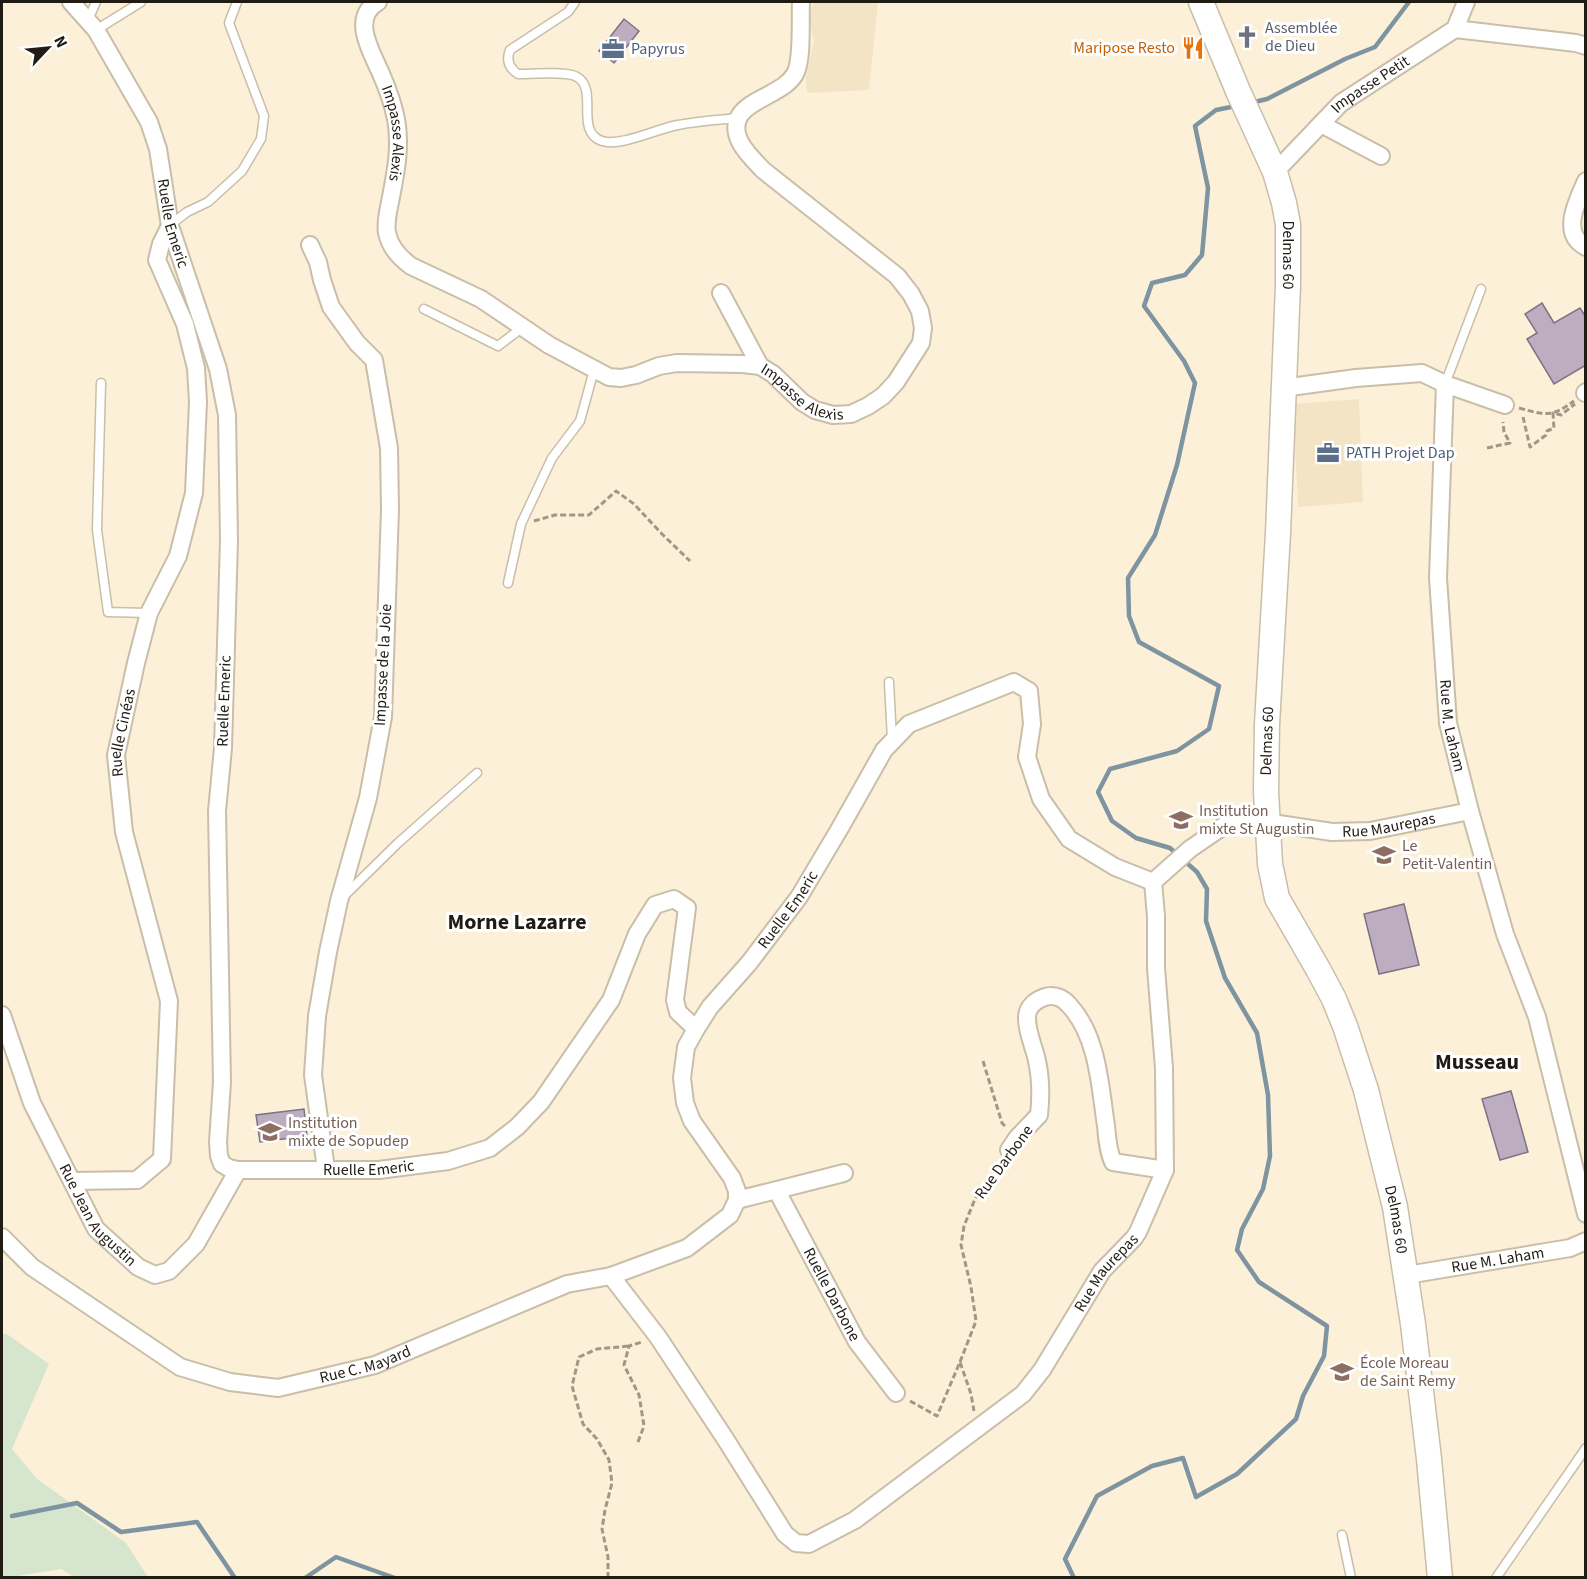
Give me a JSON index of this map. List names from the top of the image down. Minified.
{"streets":{"street":["Impasse Petit","Impasse Alexis","Ruelle Emeric","Delmas 60","Impasse de la Joie","Rue M. Laham","Ruelle Cinéas","Rue Maurepas","Rue Darbone","Rue Jean Augustin","Ruelle Darbone","Rue C. Mayard"]},"crossings":[["Impasse Petit","Delmas 60"],["Ruelle Emeric","Impasse de la Joie"],["Ruelle Emeric","Ruelle Cinéas"],["Ruelle Emeric","Rue Maurepas"],["Ruelle Emeric","Rue Jean Augustin"],["Delmas 60","Rue M. Laham"],["Delmas 60","Rue Maurepas"],["Rue M. Laham","Rue Maurepas"],["Ruelle Cinéas","Rue Jean Augustin"],["Rue Maurepas","Rue Darbone"],["Rue Maurepas","Rue C. Mayard"]],"districts":["Morne Lazarre","Musseau"],"places":{"church":["Assemblée de Dieu"],"restaurant":["Maripose Resto"],"office":["Papyrus","PATH Projet Dap"],"school or university":["Institution mixte St Augustin","Le Petit-Valentin","Institution mixte de Sopudep","École Moreau de Saint Remy"]},"north":"top right"}
